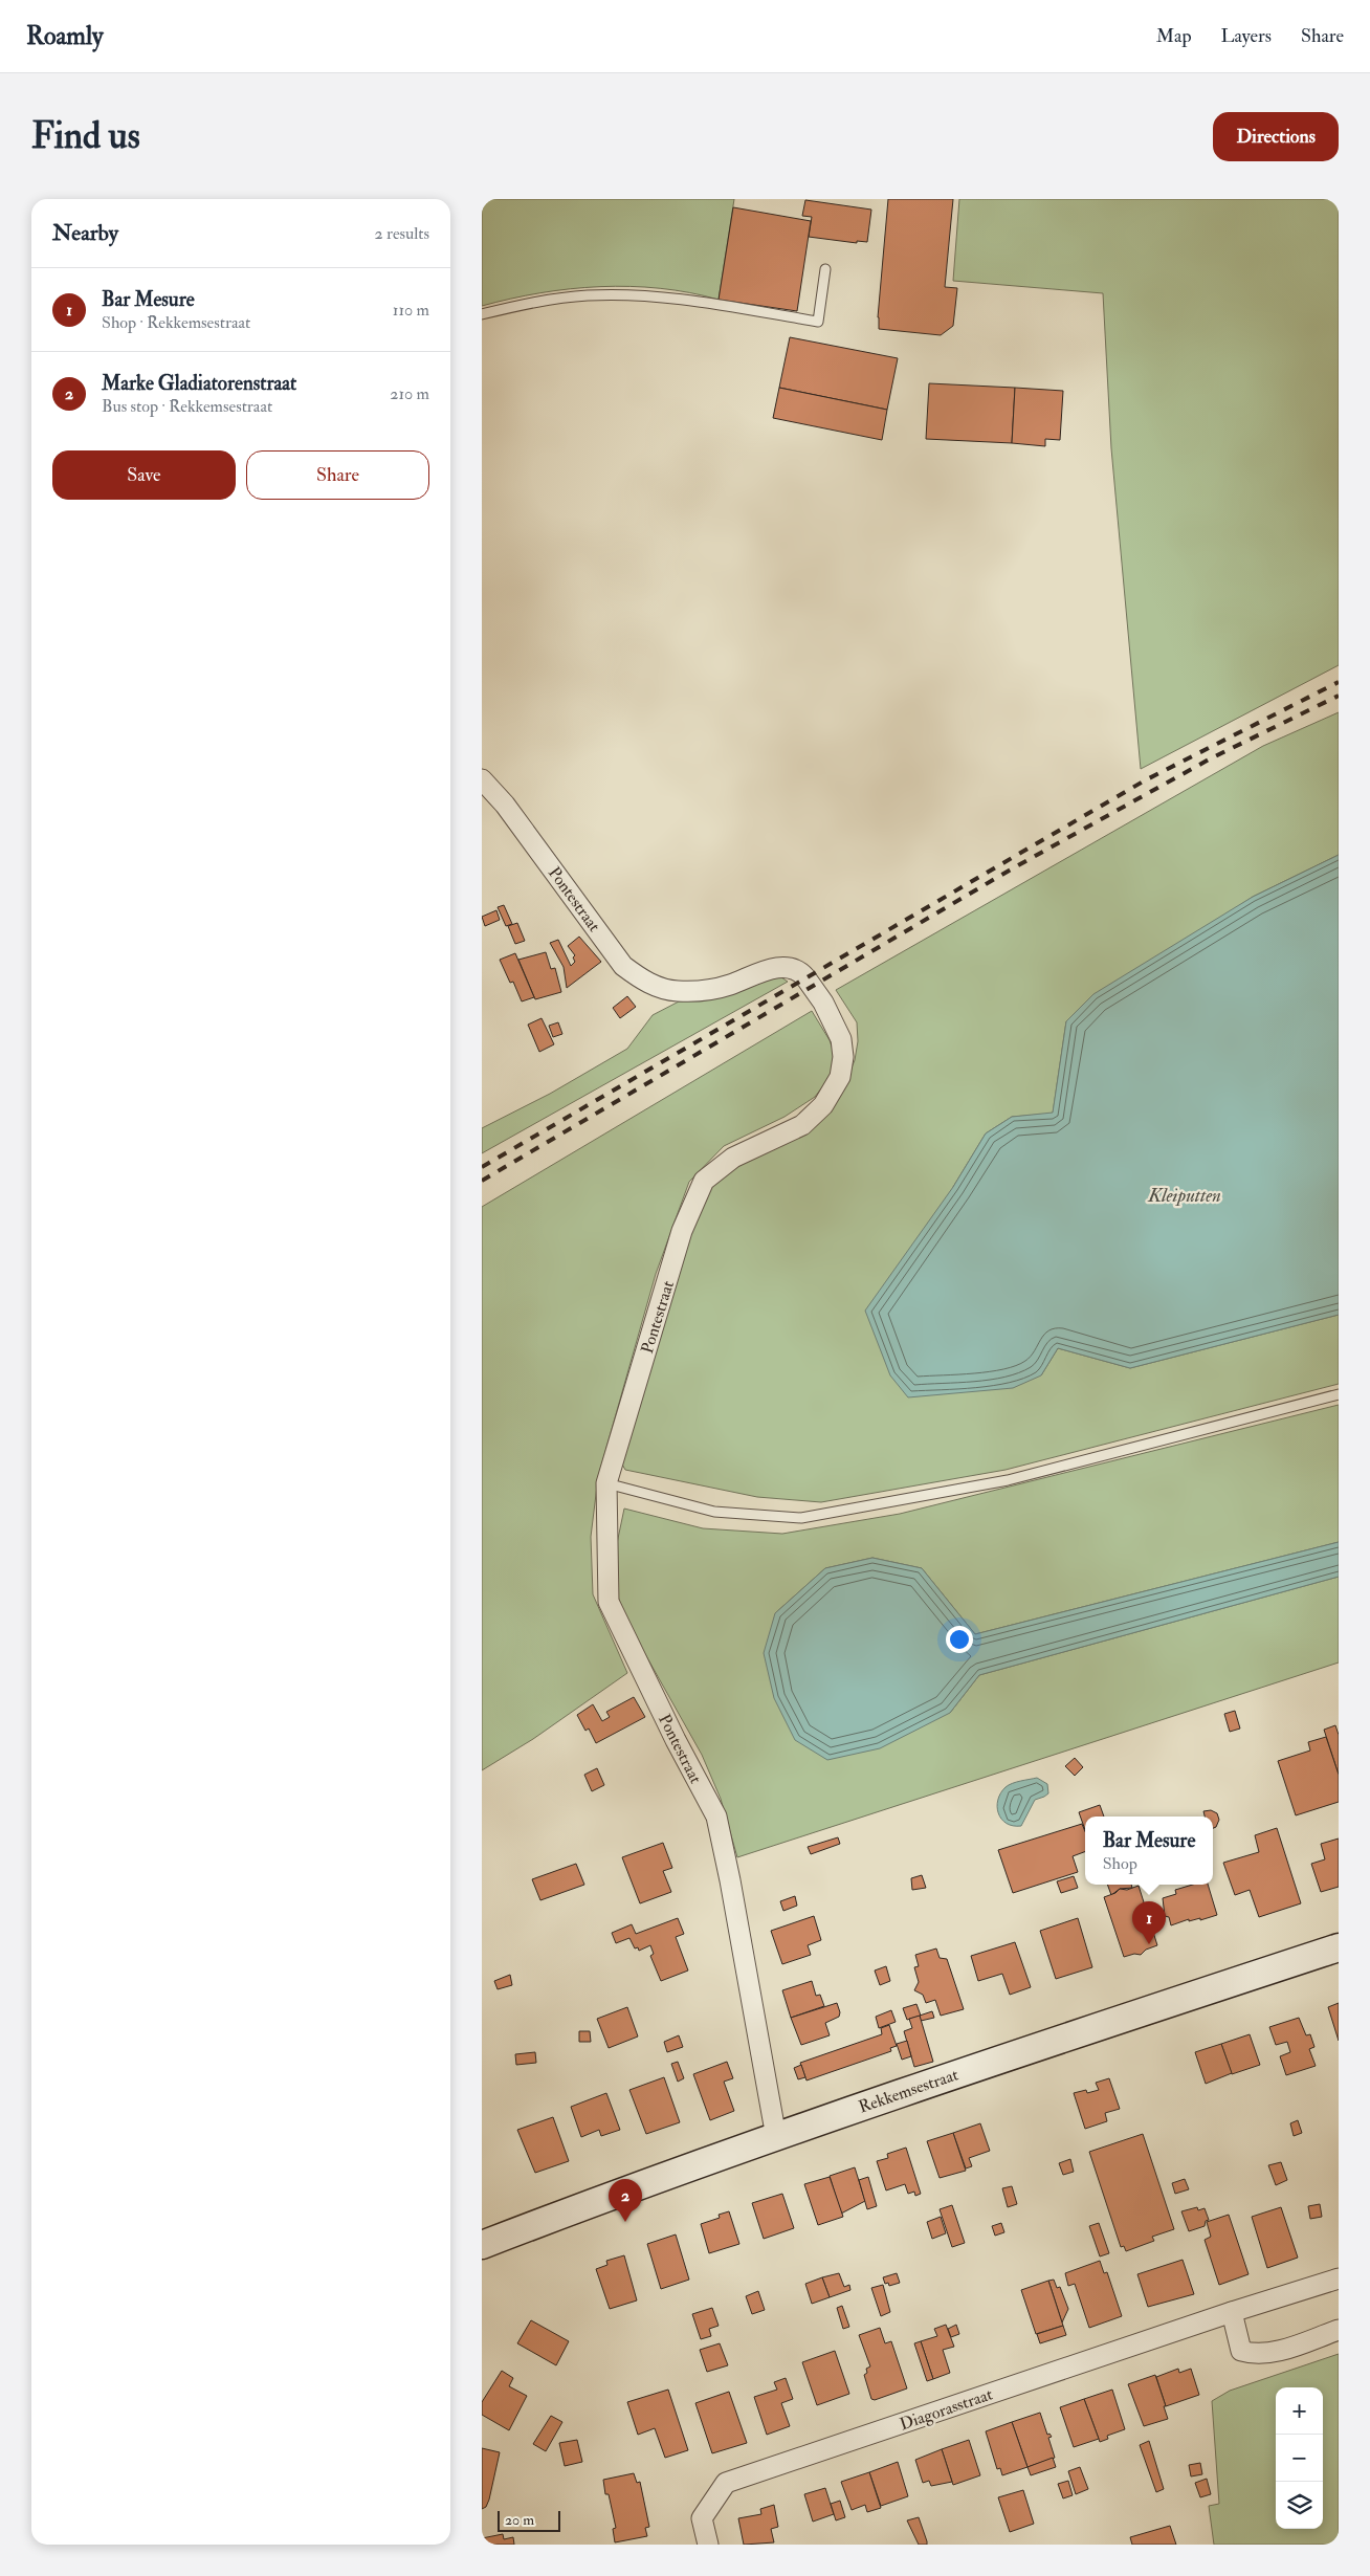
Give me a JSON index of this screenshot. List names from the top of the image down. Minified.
{"streets":{"street":["Pontestraat","Rekkemsestraat","Diagorasstraat"]},"crossings":[["Pontestraat","Rekkemsestraat"]],"water":["Kleiputten"],"scale_bar":"20 m","page":{"header":"Roamly","nav":["Map","Layers","Share"],"buttons":["Directions",["Save","Share"]],"title":"Find us","heading":["Nearby","2 results"],"list":[{"mark":"1","name":"Bar Mesure","note":"Shop · Rekkemsestraat","value":"110 m"},{"mark":"2","name":"Marke Gladiatorenstraat","note":"Bus stop · Rekkemsestraat","value":"210 m"}],"popup":["Bar Mesure","Shop"],"pins":["1","2"],"map_buttons":["+","−"],"scale":"20 m"}}
